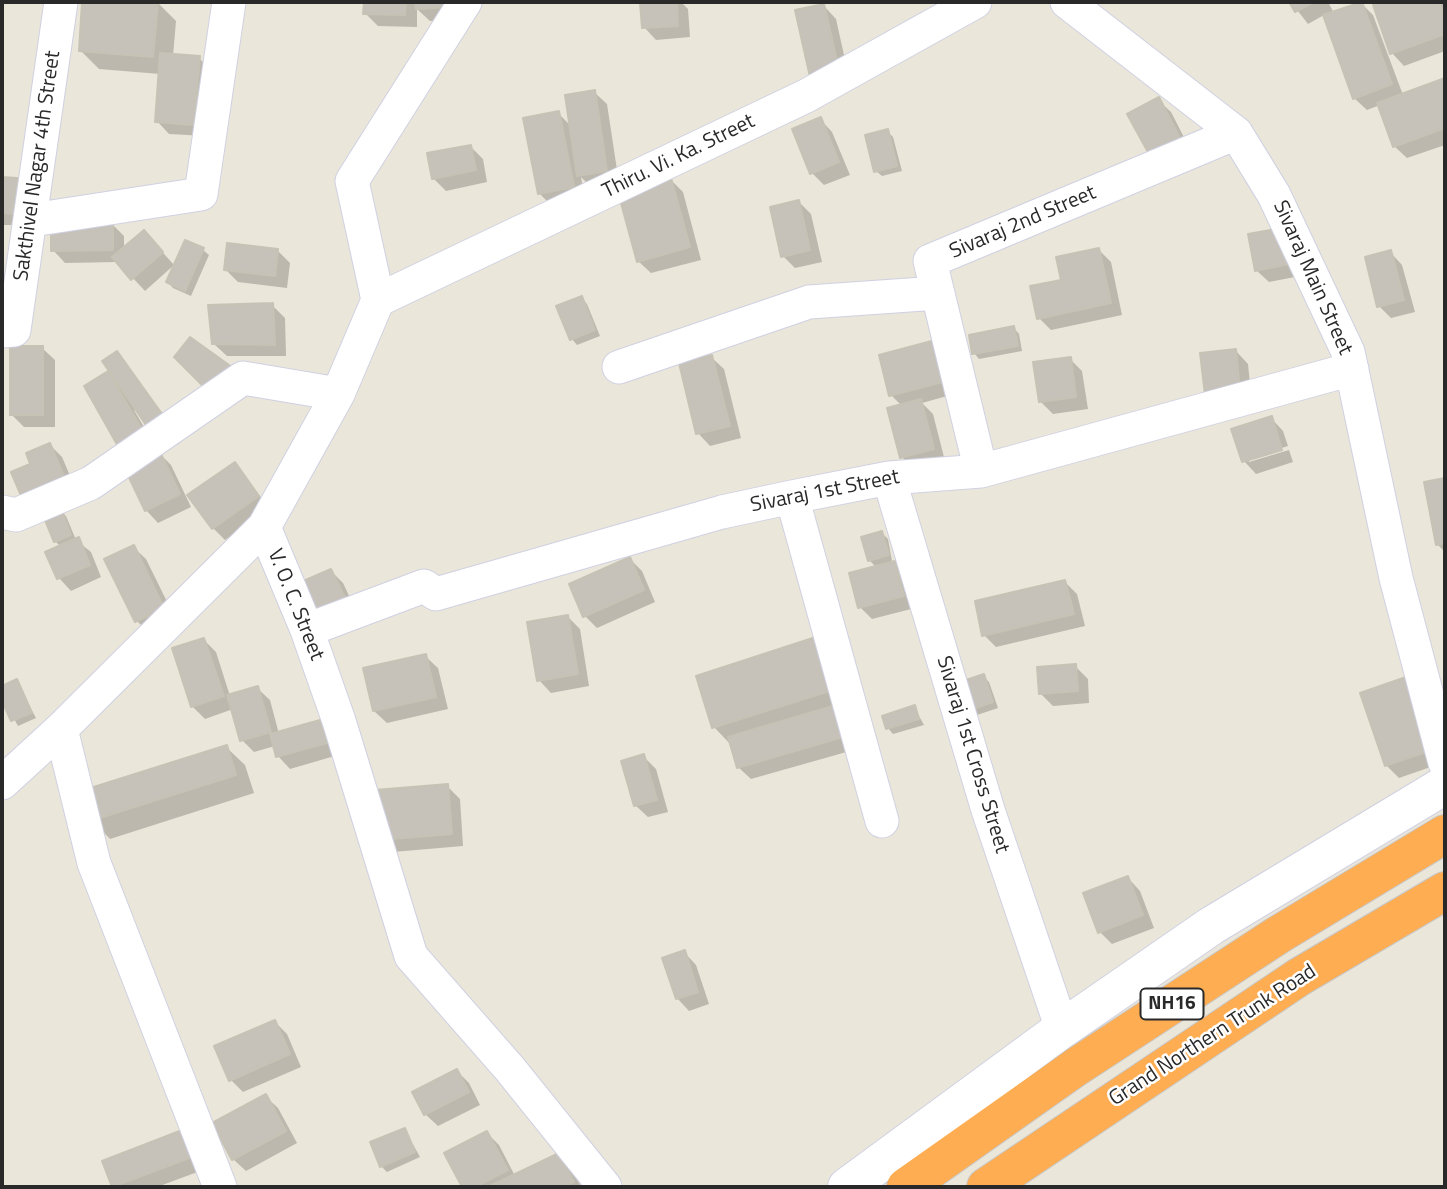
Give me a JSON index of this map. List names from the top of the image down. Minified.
{"streets":{"highway":["NH16","Grand Northern Trunk Road"],"street":["Thiru. Vi. Ka. Street","Sakthivel Nagar 4th Street","Sivaraj 2nd Street","Sivaraj Main Street","Sivaraj 1st Street","V. O. C. Street","Sivaraj 1st Cross Street"]},"crossings":[["Thiru. Vi. Ka. Street","V. O. C. Street"],["Sivaraj 2nd Street","Sivaraj Main Street"],["Sivaraj 2nd Street","Sivaraj 1st Street"],["Sivaraj Main Street","Sivaraj 1st Street"],["Sivaraj 1st Street","V. O. C. Street"],["Sivaraj 1st Street","Sivaraj 1st Cross Street"]]}
